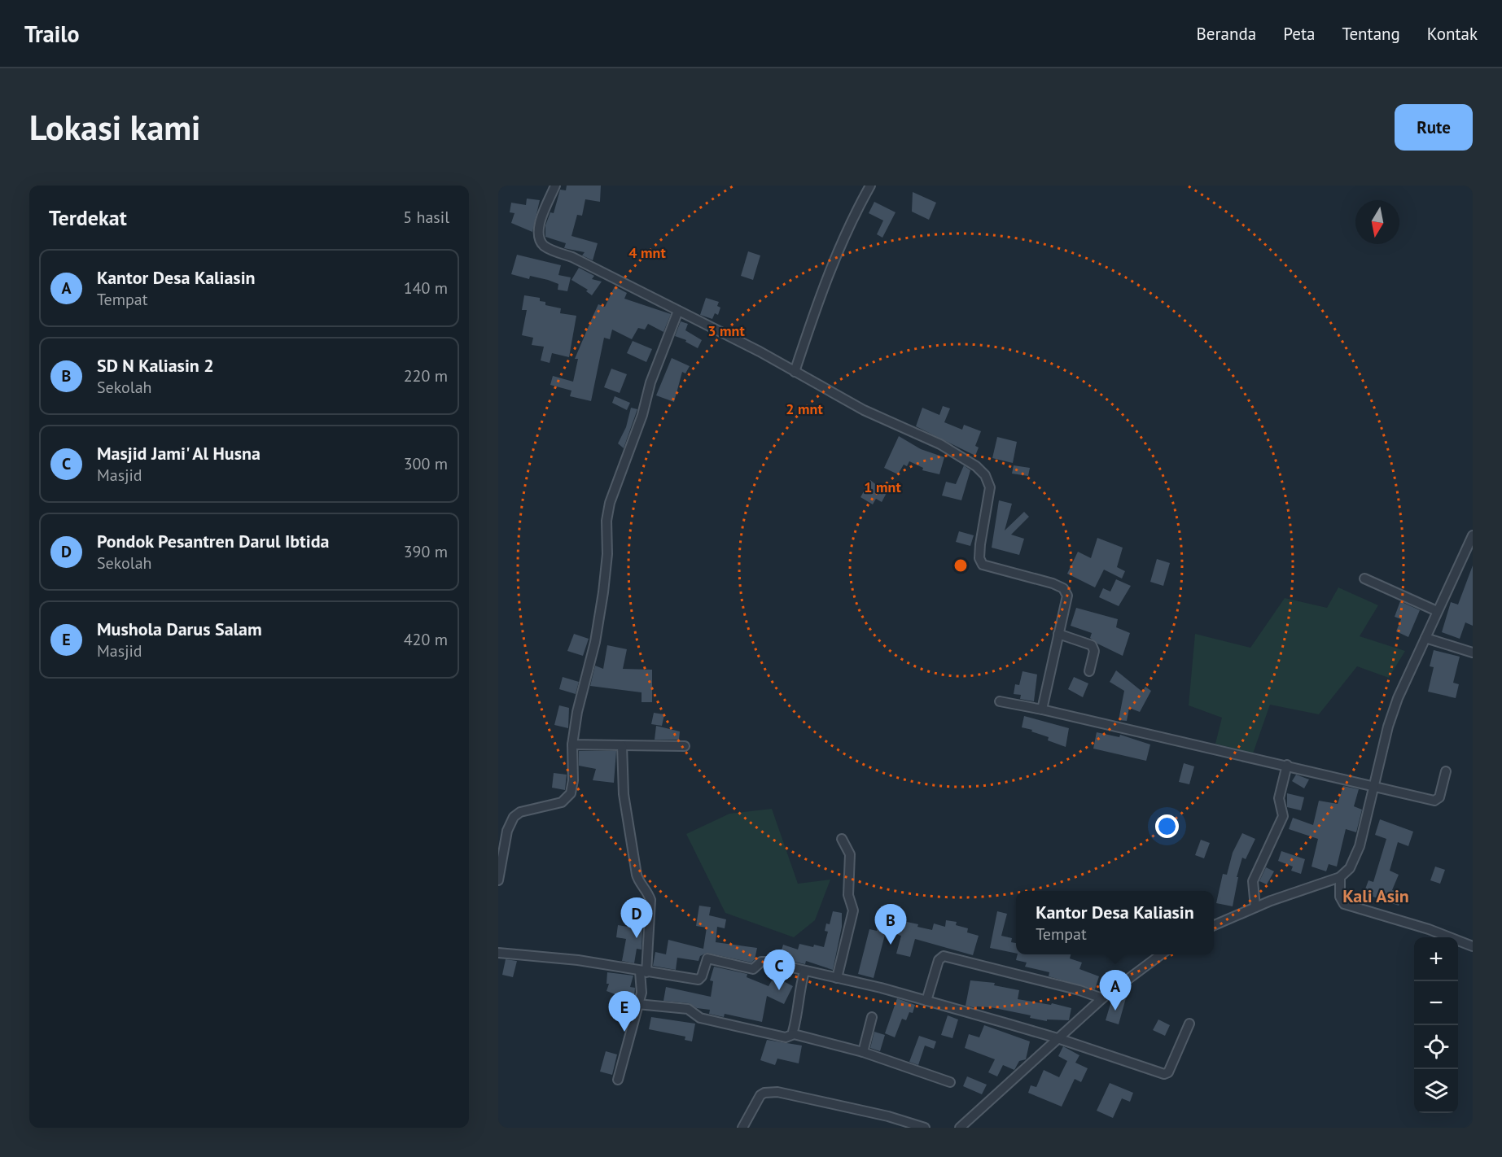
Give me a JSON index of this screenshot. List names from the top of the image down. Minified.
{"districts":["Kali Asin"],"north":"bottom","page":{"header":"Trailo","nav":["Beranda","Peta","Tentang","Kontak"],"buttons":"Rute","title":"Lokasi kami","heading":["Terdekat","5 hasil"],"list":[{"mark":"A","name":"Kantor Desa Kaliasin","note":"Tempat","value":"140 m"},{"mark":"B","name":"SD N Kaliasin 2","note":"Sekolah","value":"220 m"},{"mark":"C","name":"Masjid Jami' Al Husna","note":"Masjid","value":"300 m"},{"mark":"D","name":"Pondok Pesantren Darul Ibtida","note":"Sekolah","value":"390 m"},{"mark":"E","name":"Mushola Darus Salam","note":"Masjid","value":"420 m"}],"popup":["Kantor Desa Kaliasin","Tempat"],"pins":["D","B","C","A","E"],"map_buttons":["+","−"]},"rings":["4 mnt","3 mnt","2 mnt","1 mnt"]}
